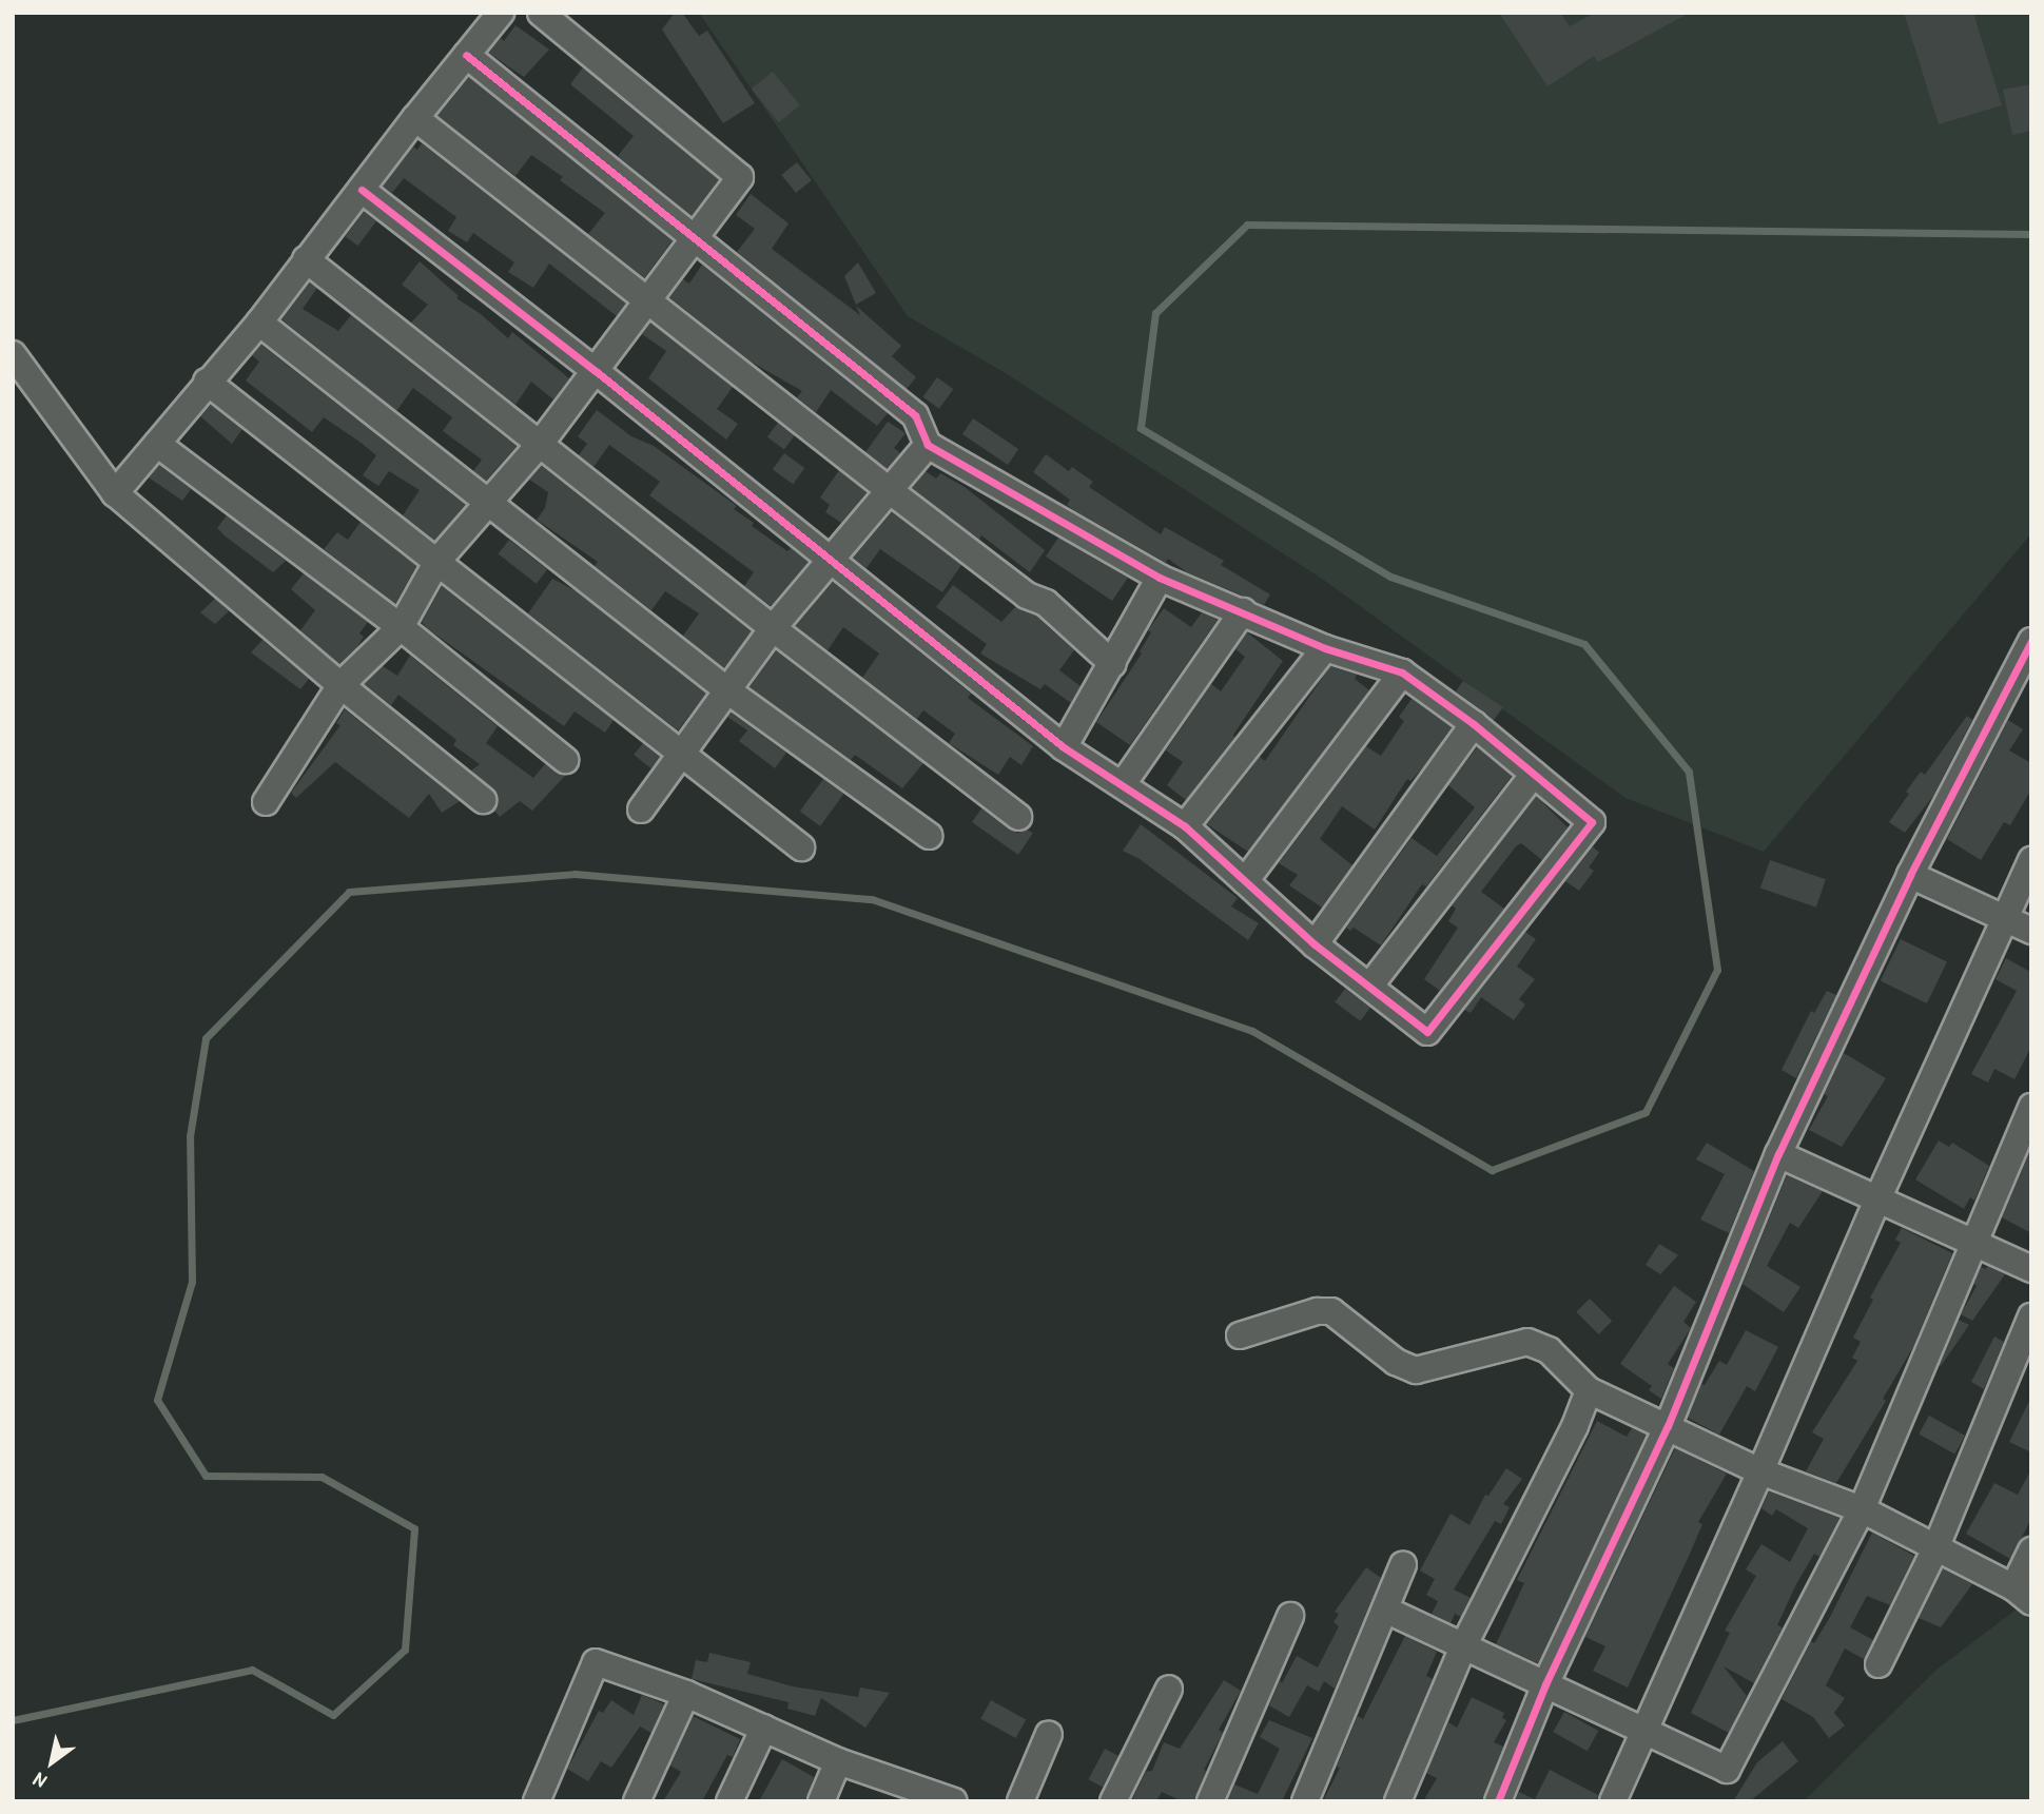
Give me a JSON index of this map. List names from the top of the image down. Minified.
{"north":"bottom left"}
